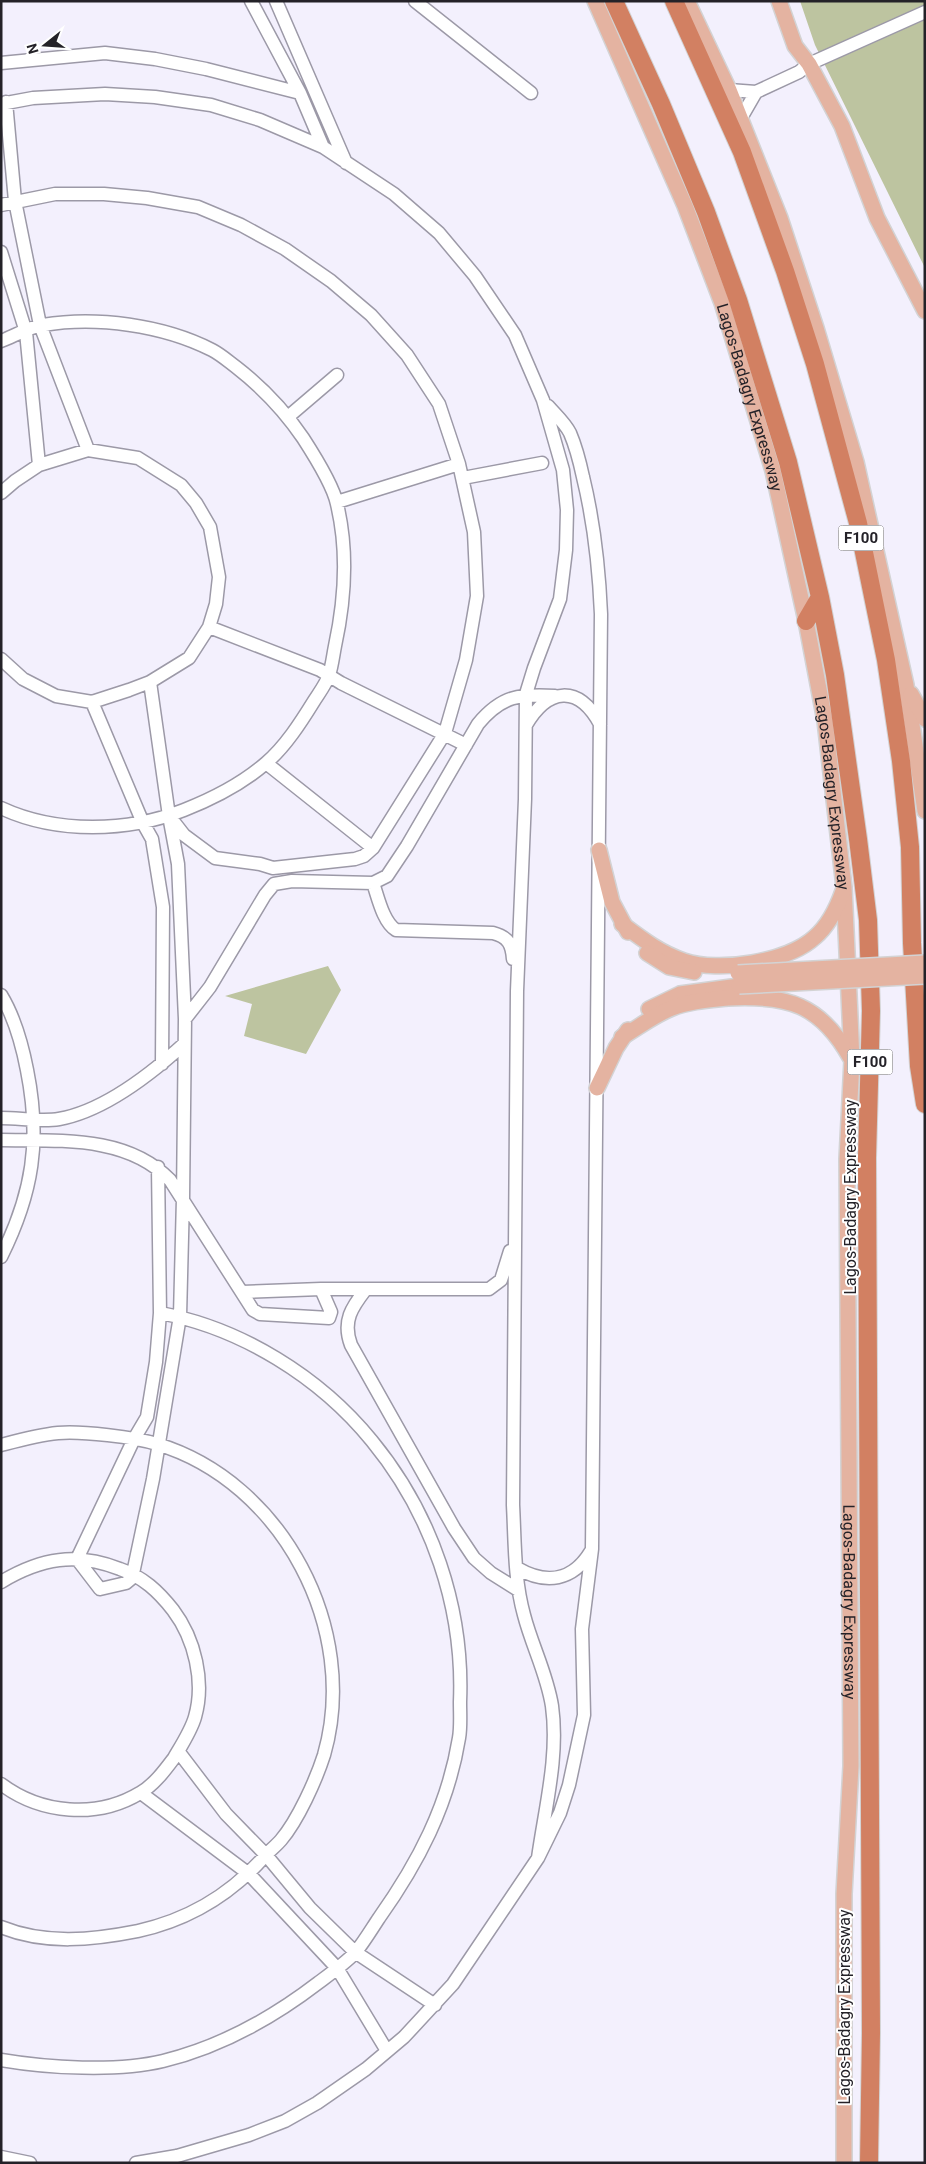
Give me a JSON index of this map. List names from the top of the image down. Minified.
{"streets":{"highway":["Lagos-Badagry Expressway","F100"]},"north":"left"}
